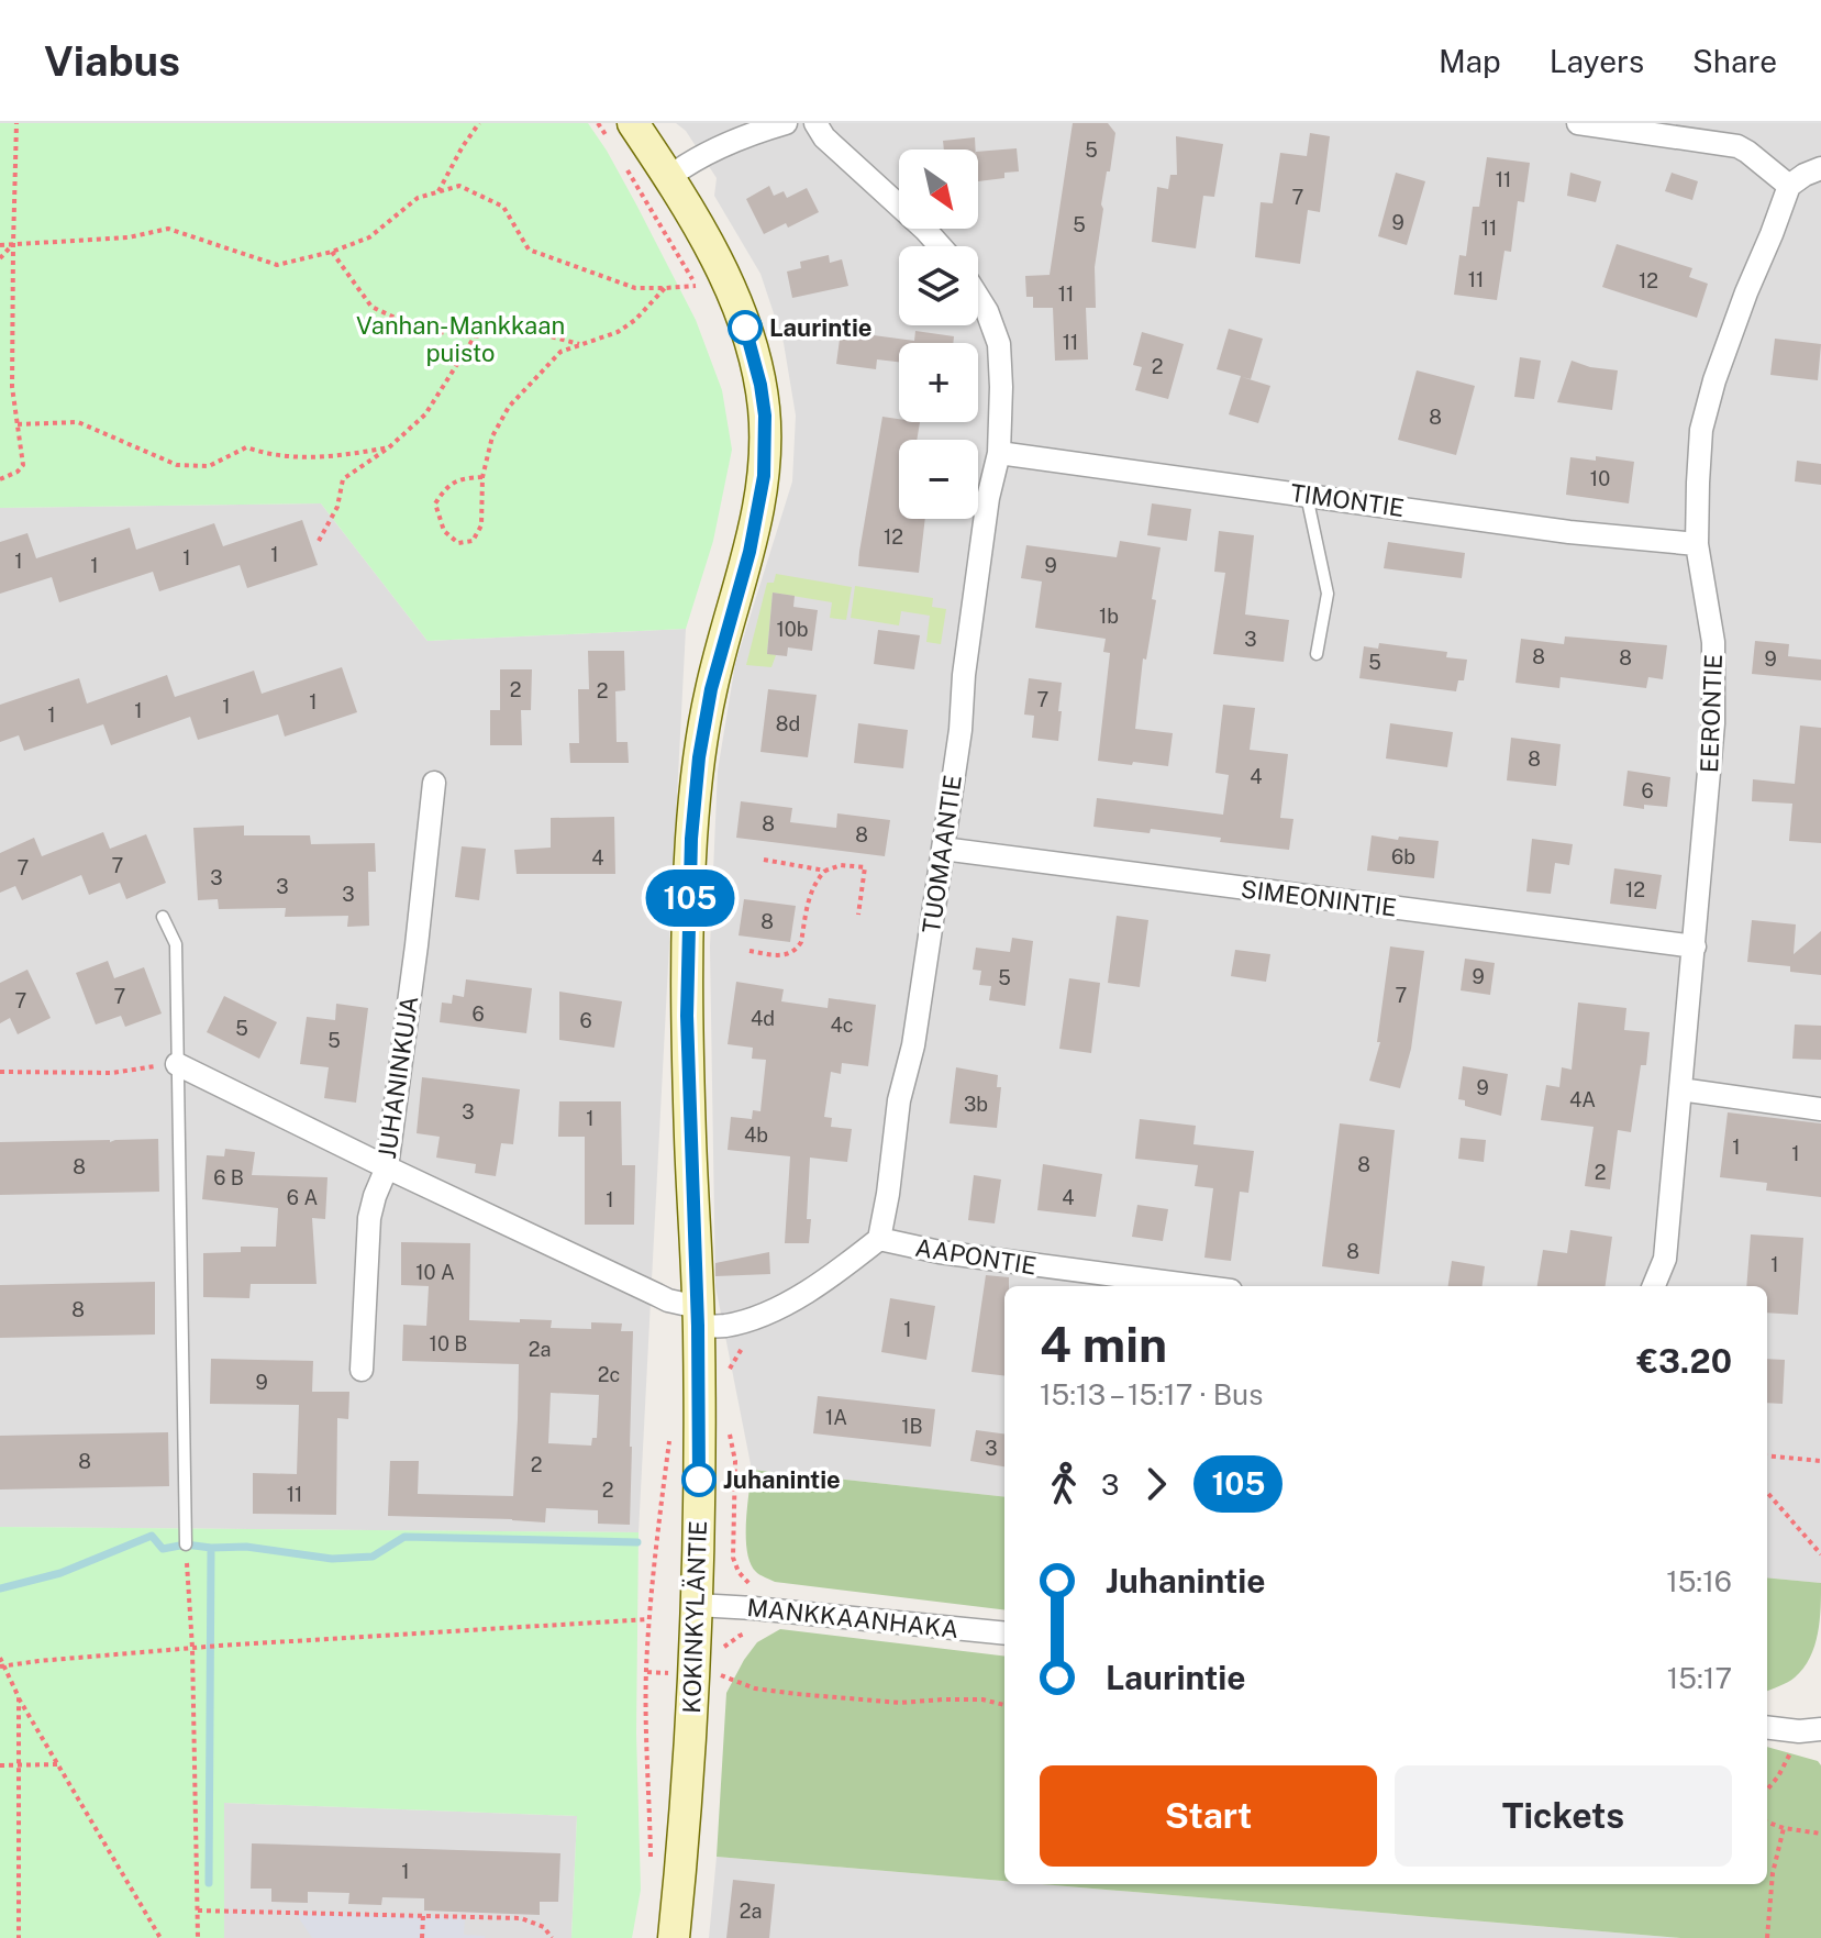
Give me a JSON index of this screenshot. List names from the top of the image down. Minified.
{"streets":{"main road":["KOKINKYLÄNTIE"],"street":["TIMONTIE","EERONTIE","TUOMAANTIE","SIMEONINTIE","JUHANINKUJA","AAPONTIE","MANKKAANHAKA"]},"crossings":[["TIMONTIE","EERONTIE"],["TIMONTIE","TUOMAANTIE"],["EERONTIE","SIMEONINTIE"],["TUOMAANTIE","SIMEONINTIE"],["TUOMAANTIE","AAPONTIE"],["KOKINKYLÄNTIE","MANKKAANHAKA"]],"parks":["Vanhan-Mankkaan puisto"],"places":["Laurintie","Juhanintie"],"lines":["bus line 105"],"house_numbers":["5","11","7","9","5","11","11","12","11","11","2","8","10","12","1","1","1","1","9","1b","10b","3","8","8","9","5","2","2","7","1","1","1","1","8d","8","4","6","8","8","6b","4","7","7","3","3","12","3","8","9","5","7","7","7","6","4d","6","4c","5","5","9","4A","3b","3","1","4b","1","1","8","8","2","6 B","6 A","4","1","8","1","10 A","8","1","10 B","2a","2c","9","1A","1B","3","8","2","2","11","1","2a"],"north":"bottom right","page":{"header":"Viabus","nav":["Map","Layers","Share"],"on_map":"105","map_buttons":["+","−"],"heading":["4 min","15:13 – 15:17 · Bus","€3.20"],"legs":["3","105"],"list":[{"name":"Juhanintie","value":"15:16"},{"name":"Laurintie","value":"15:17"}],"buttons":["Start","Tickets"]}}
